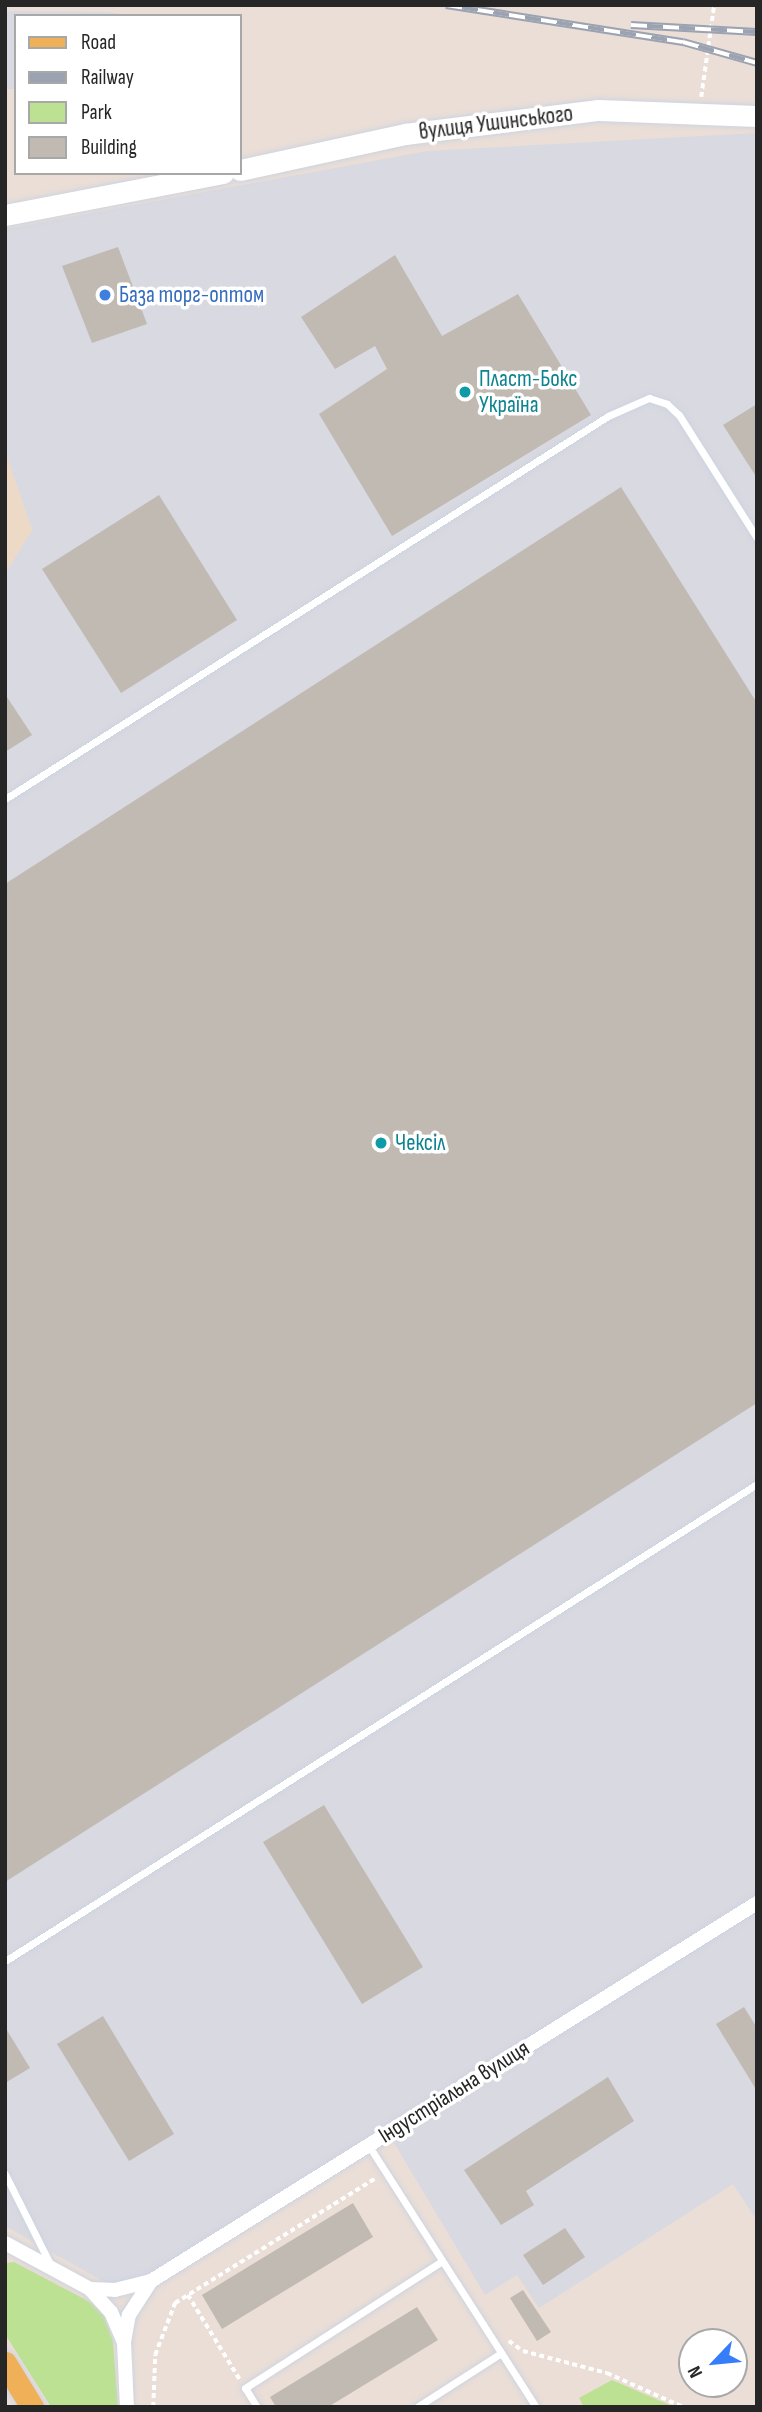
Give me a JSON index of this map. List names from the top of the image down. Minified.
{"streets":{"street":["вулиця Ушинського","Індустріальна вулиця"]},"places":["База торг-оптом","Пласт-Бокс Україна","Чексіл"],"legend":["Road","Railway","Park","Building"],"north":"bottom left"}
